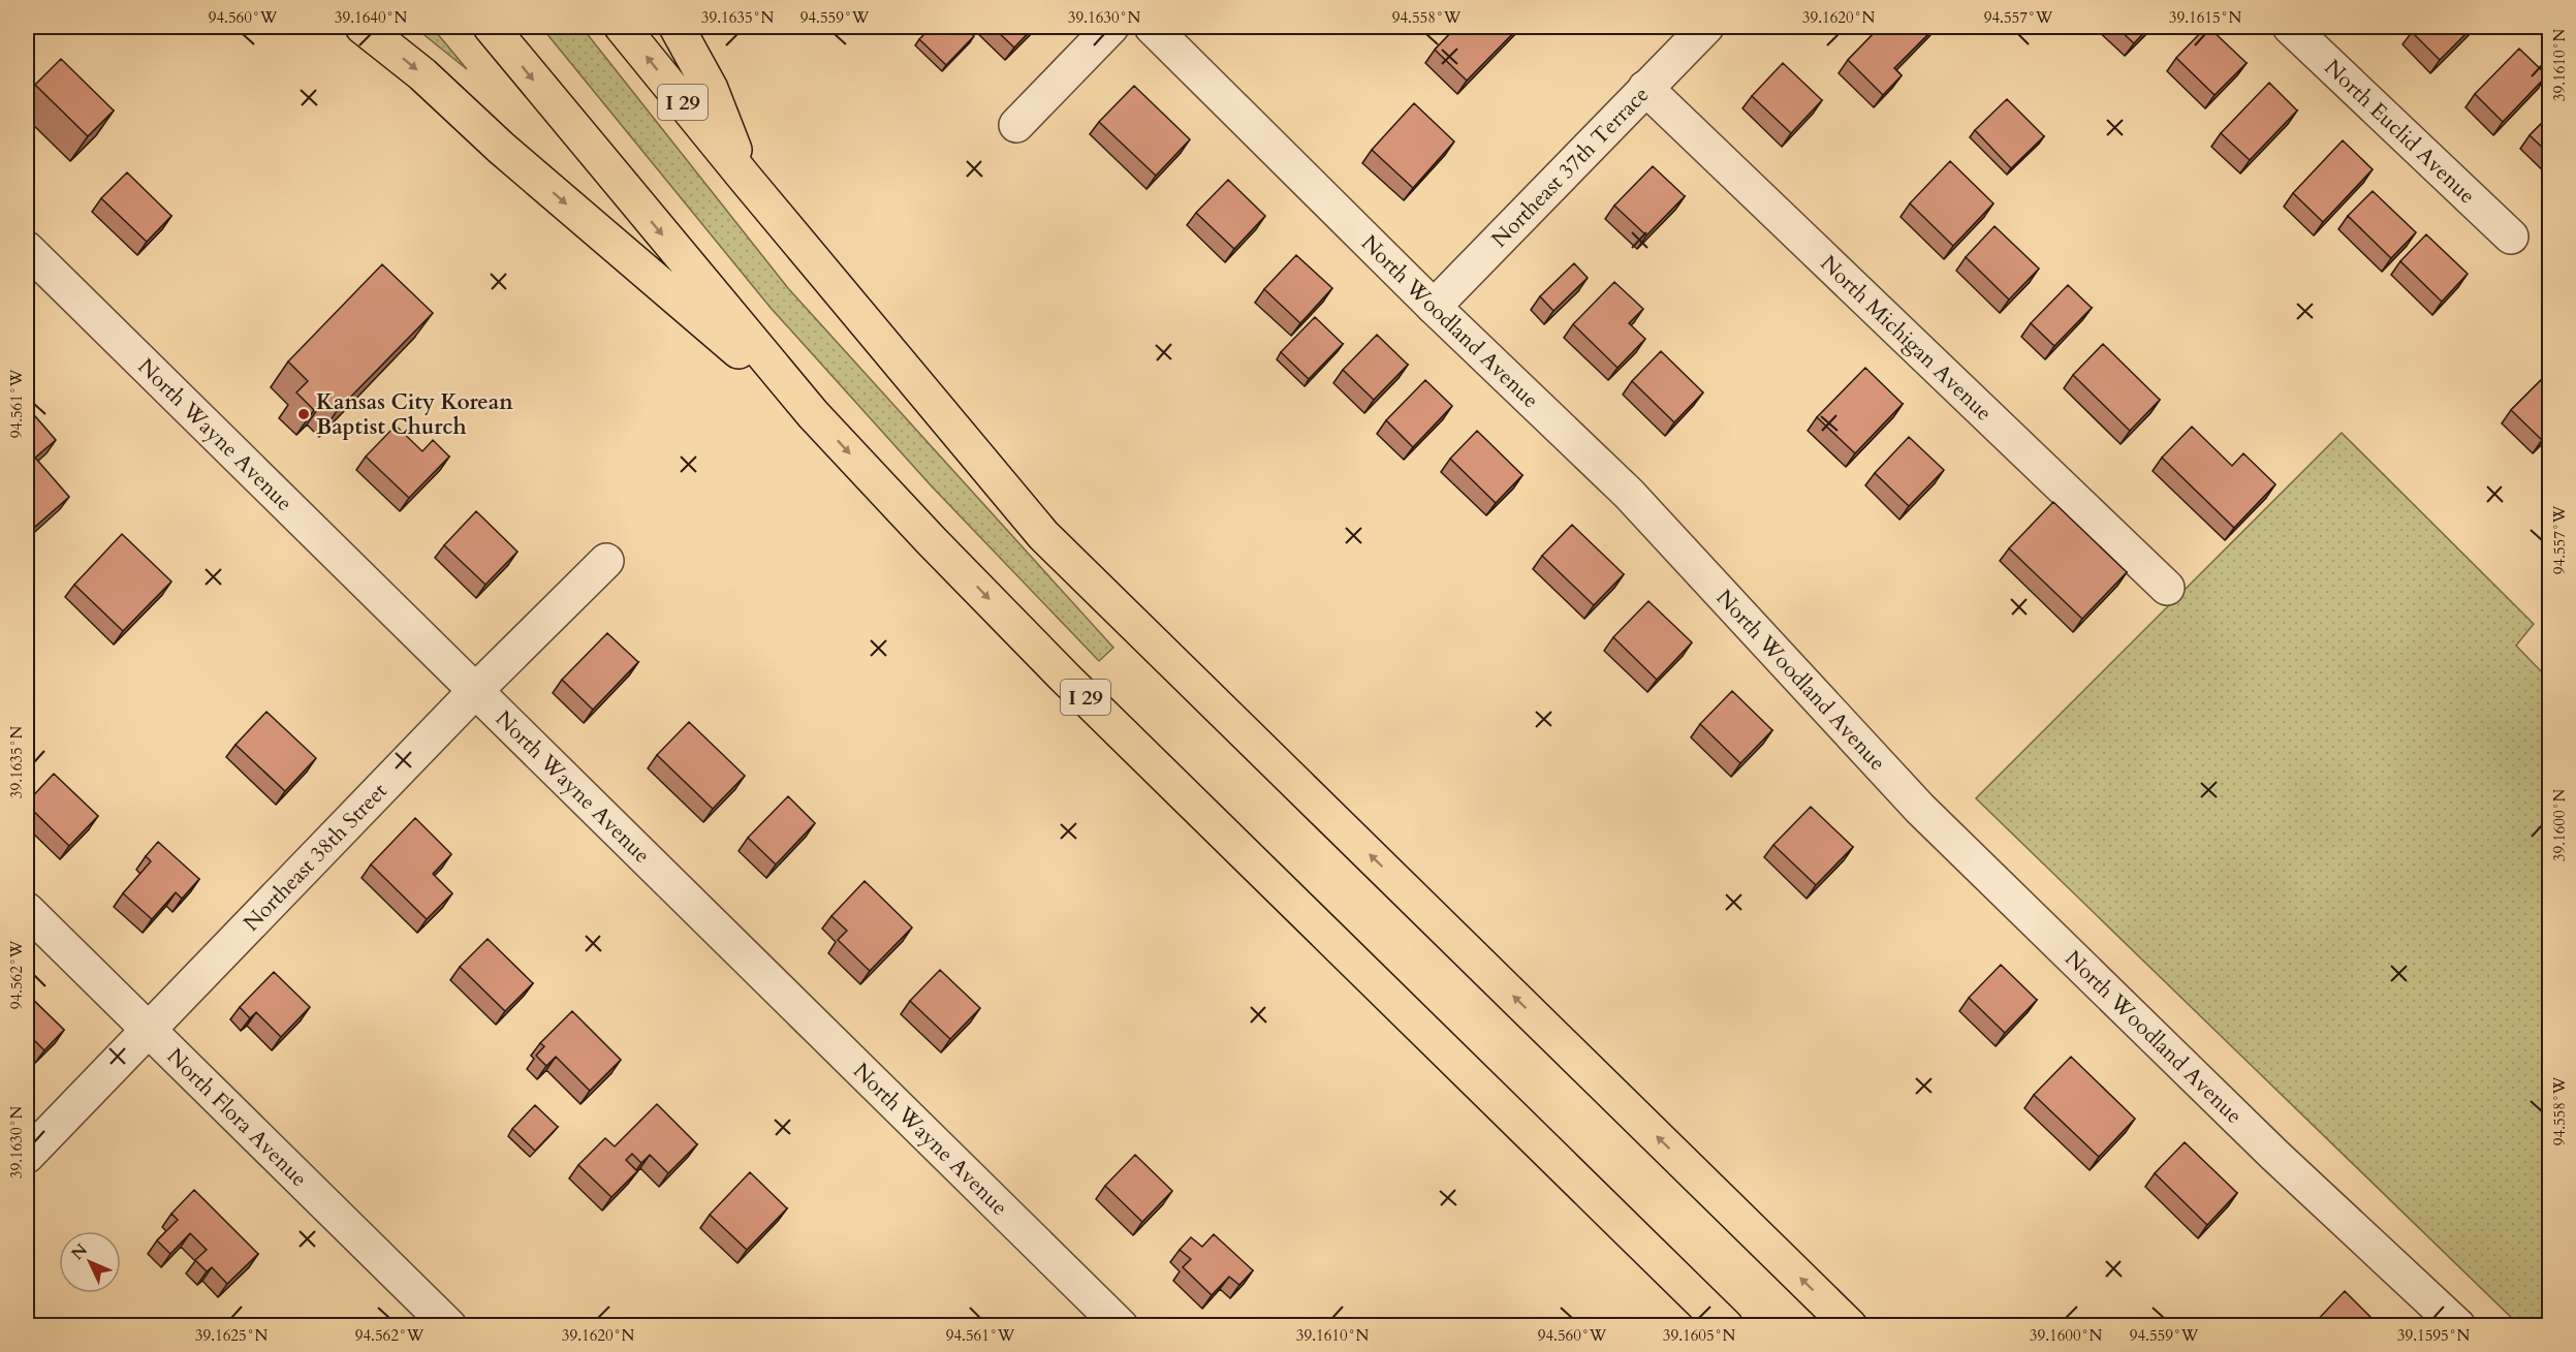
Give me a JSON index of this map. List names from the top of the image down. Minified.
{"streets":{"highway":["I 29"],"street":["North Euclid Avenue","Northeast 37th Terrace","North Woodland Avenue","North Michigan Avenue","North Wayne Avenue","Northeast 38th Street","North Flora Avenue"]},"crossings":[["Northeast 37th Terrace","North Woodland Avenue"],["Northeast 37th Terrace","North Michigan Avenue"],["North Wayne Avenue","Northeast 38th Street"],["Northeast 38th Street","North Flora Avenue"]],"places":["Kansas City Korean Baptist Church"],"north":"top left","coordinates":["94.560°W","39.1640°N","39.1635°N","94.559°W","39.1630°N","94.558°W","39.1620°N","94.557°W","39.1615°N","39.1610°N","94.561°W","39.1600°N","94.562°W","39.1625°N","39.1605°N","39.1595°N"]}
